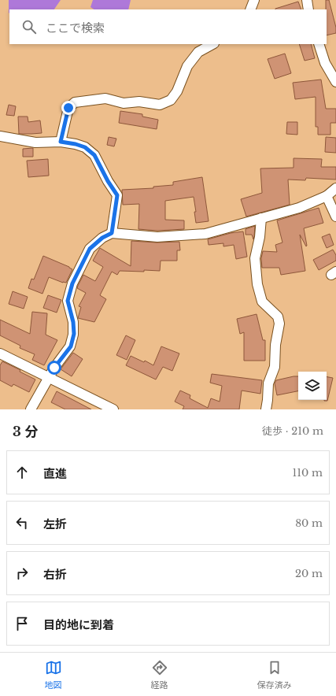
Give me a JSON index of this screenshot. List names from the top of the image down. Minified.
{"page":{"search":"ここで検索","heading":["3 分","徒歩 · 210 m"],"list":[["直進","110 m"],["左折","80 m"],["右折","20 m"],"目的地に到着"],"nav":["地図","経路","保存済み"]}}
